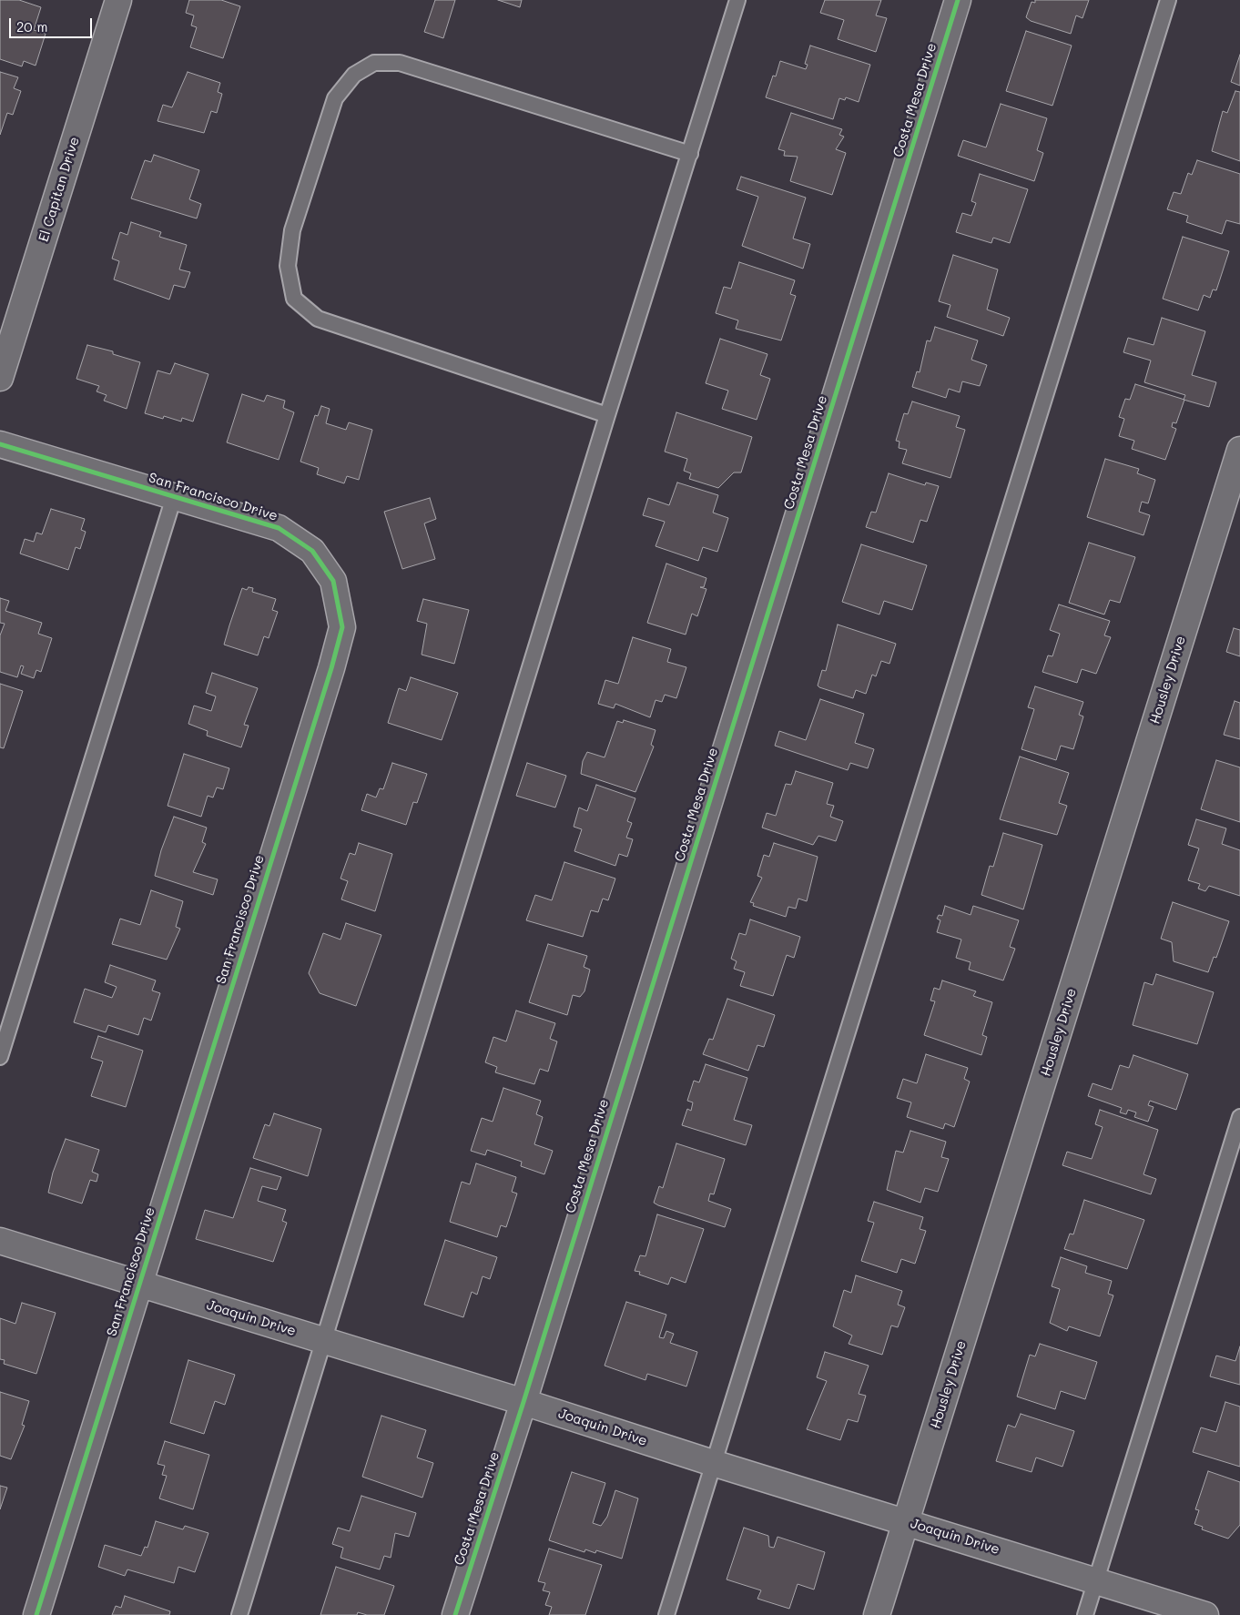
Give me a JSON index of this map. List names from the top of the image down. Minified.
{"streets":{"street":["Costa Mesa Drive","El Capitan Drive","San Francisco Drive","Housley Drive","Joaquin Drive"]},"crossings":[["Costa Mesa Drive","Joaquin Drive"],["San Francisco Drive","Joaquin Drive"],["Housley Drive","Joaquin Drive"]],"scale_bar":"20 m"}
